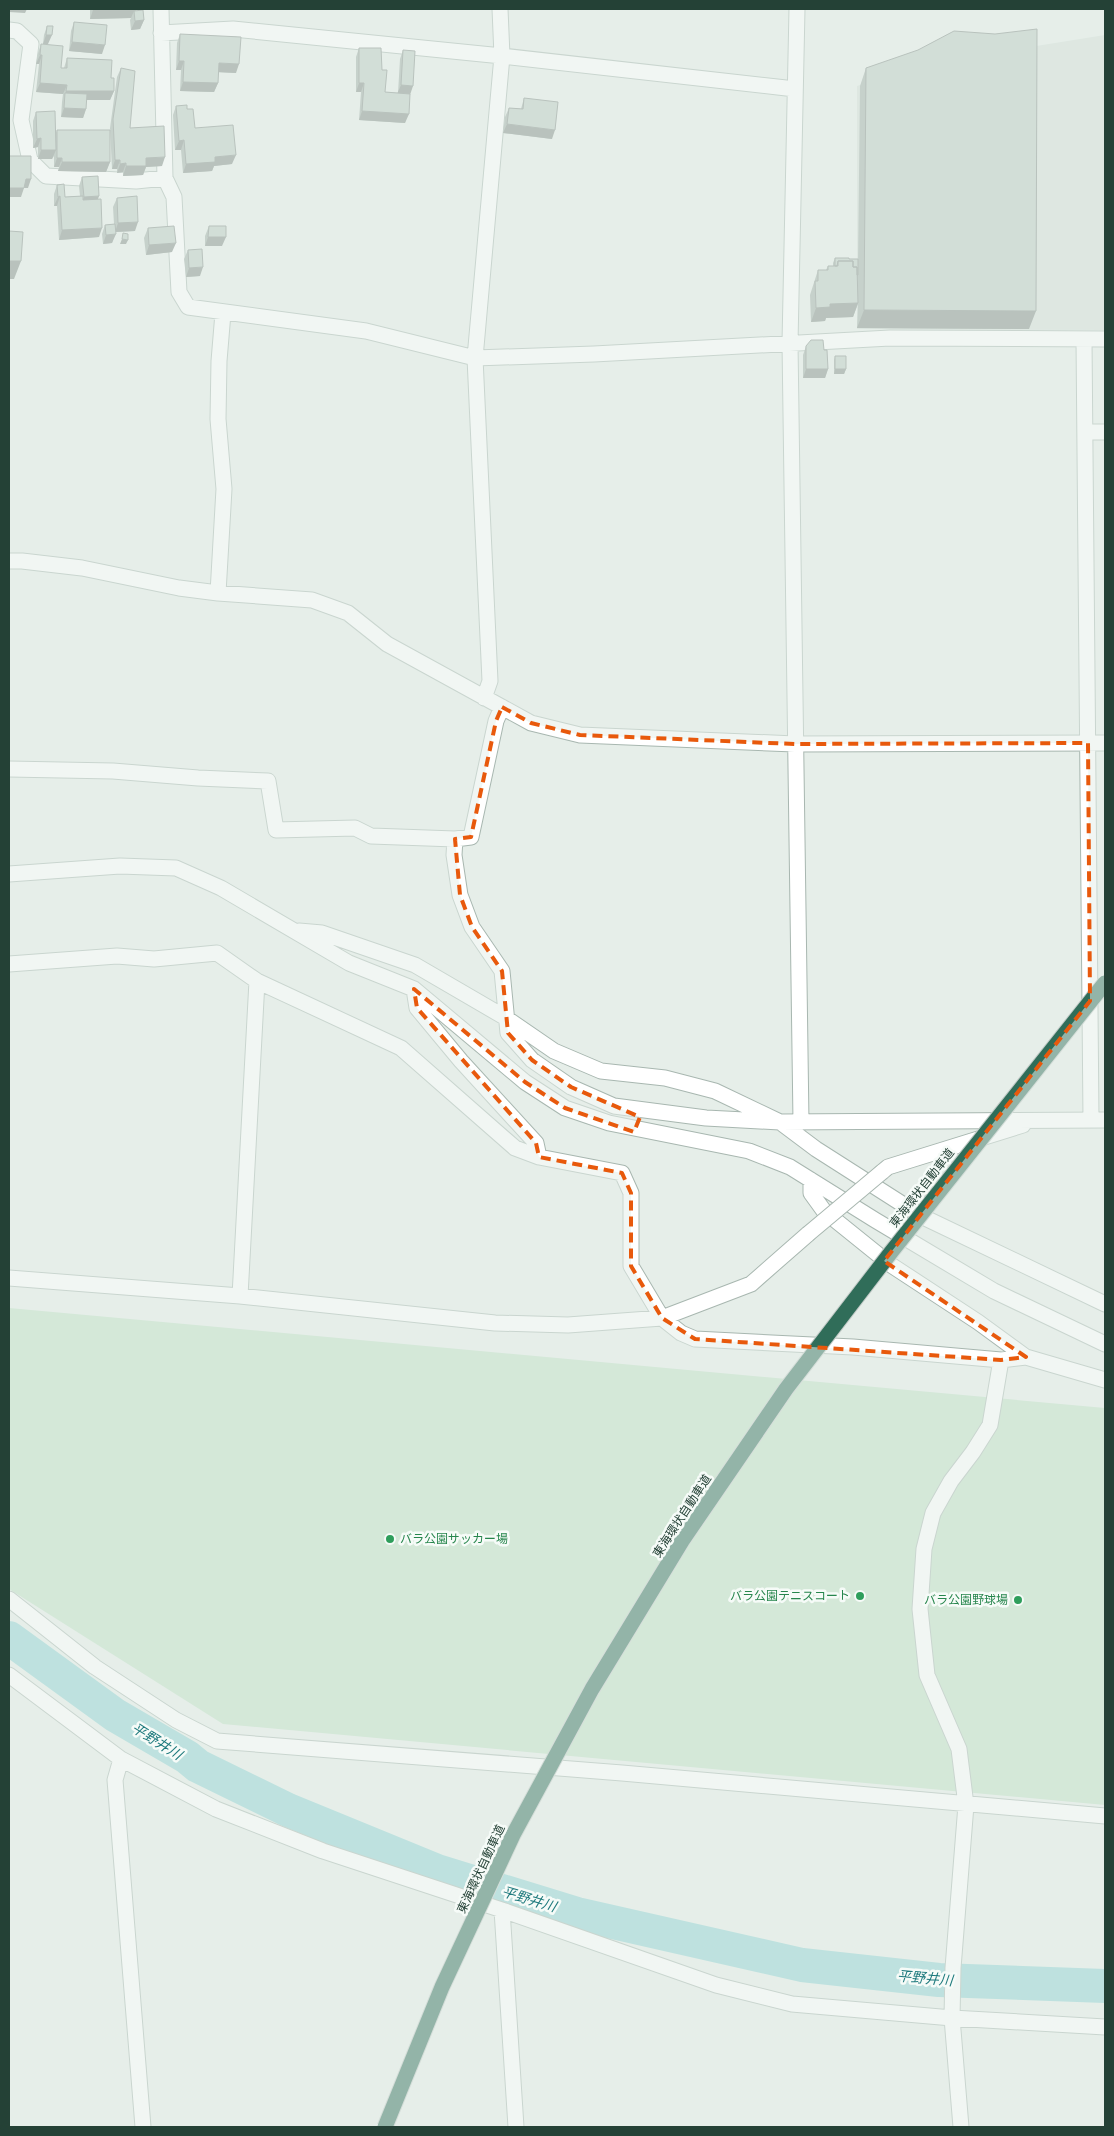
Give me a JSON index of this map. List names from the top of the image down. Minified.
{"streets":{"highway":["東海環状自動車道"]},"water":["平野井川"],"places":["バラ公園サッカー場","バラ公園テニスコート","バラ公園野球場"]}
